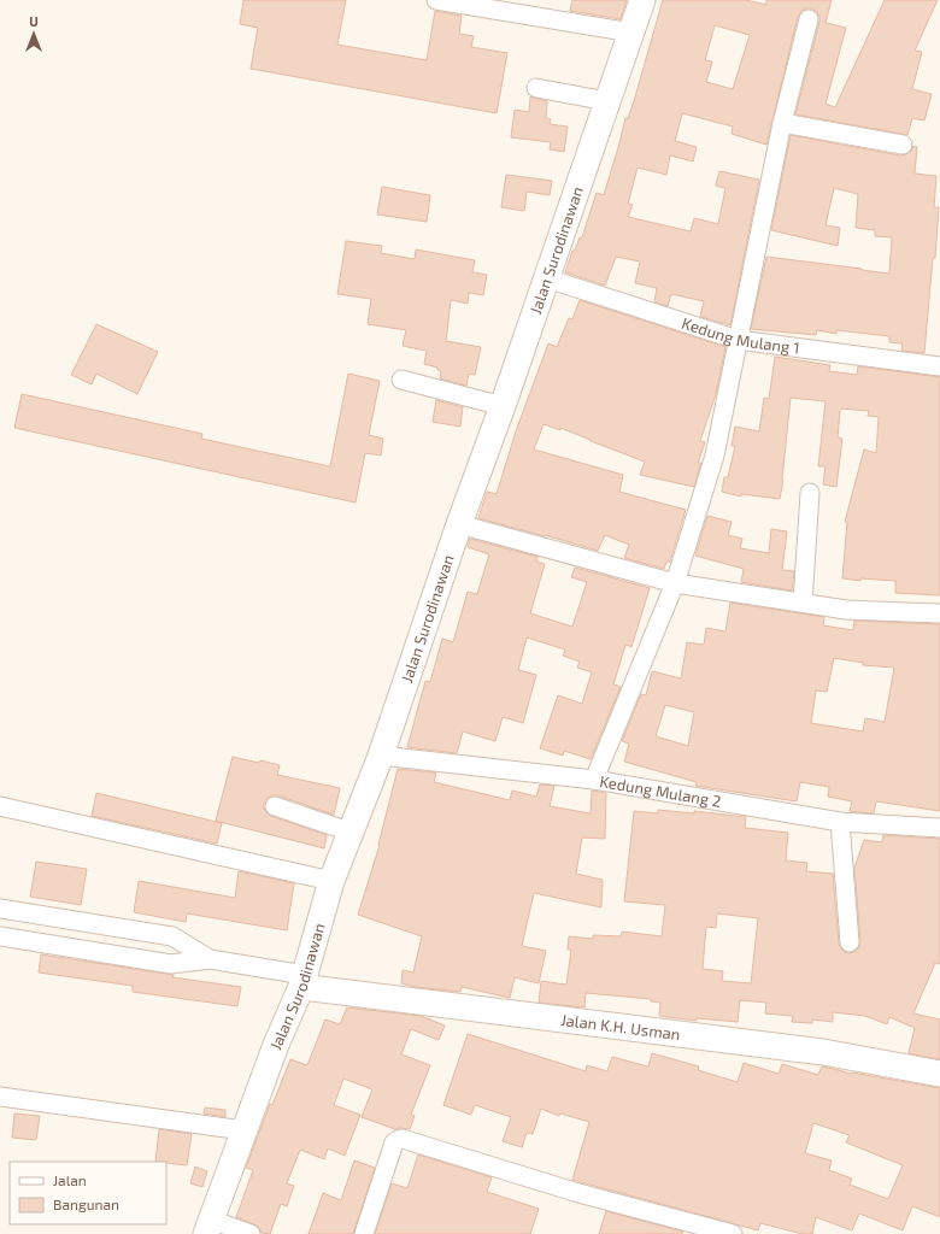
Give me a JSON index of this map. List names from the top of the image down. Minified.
{"streets":{"main road":["Jalan Surodinawan","Jalan K.H. Usman"],"street":["Kedung Mulang 1","Kedung Mulang 2"]},"crossings":[["Jalan Surodinawan","Kedung Mulang 1"],["Jalan Surodinawan","Kedung Mulang 2"],["Jalan Surodinawan","Jalan K.H. Usman"]],"legend":["Jalan","Bangunan"],"north":"top"}
